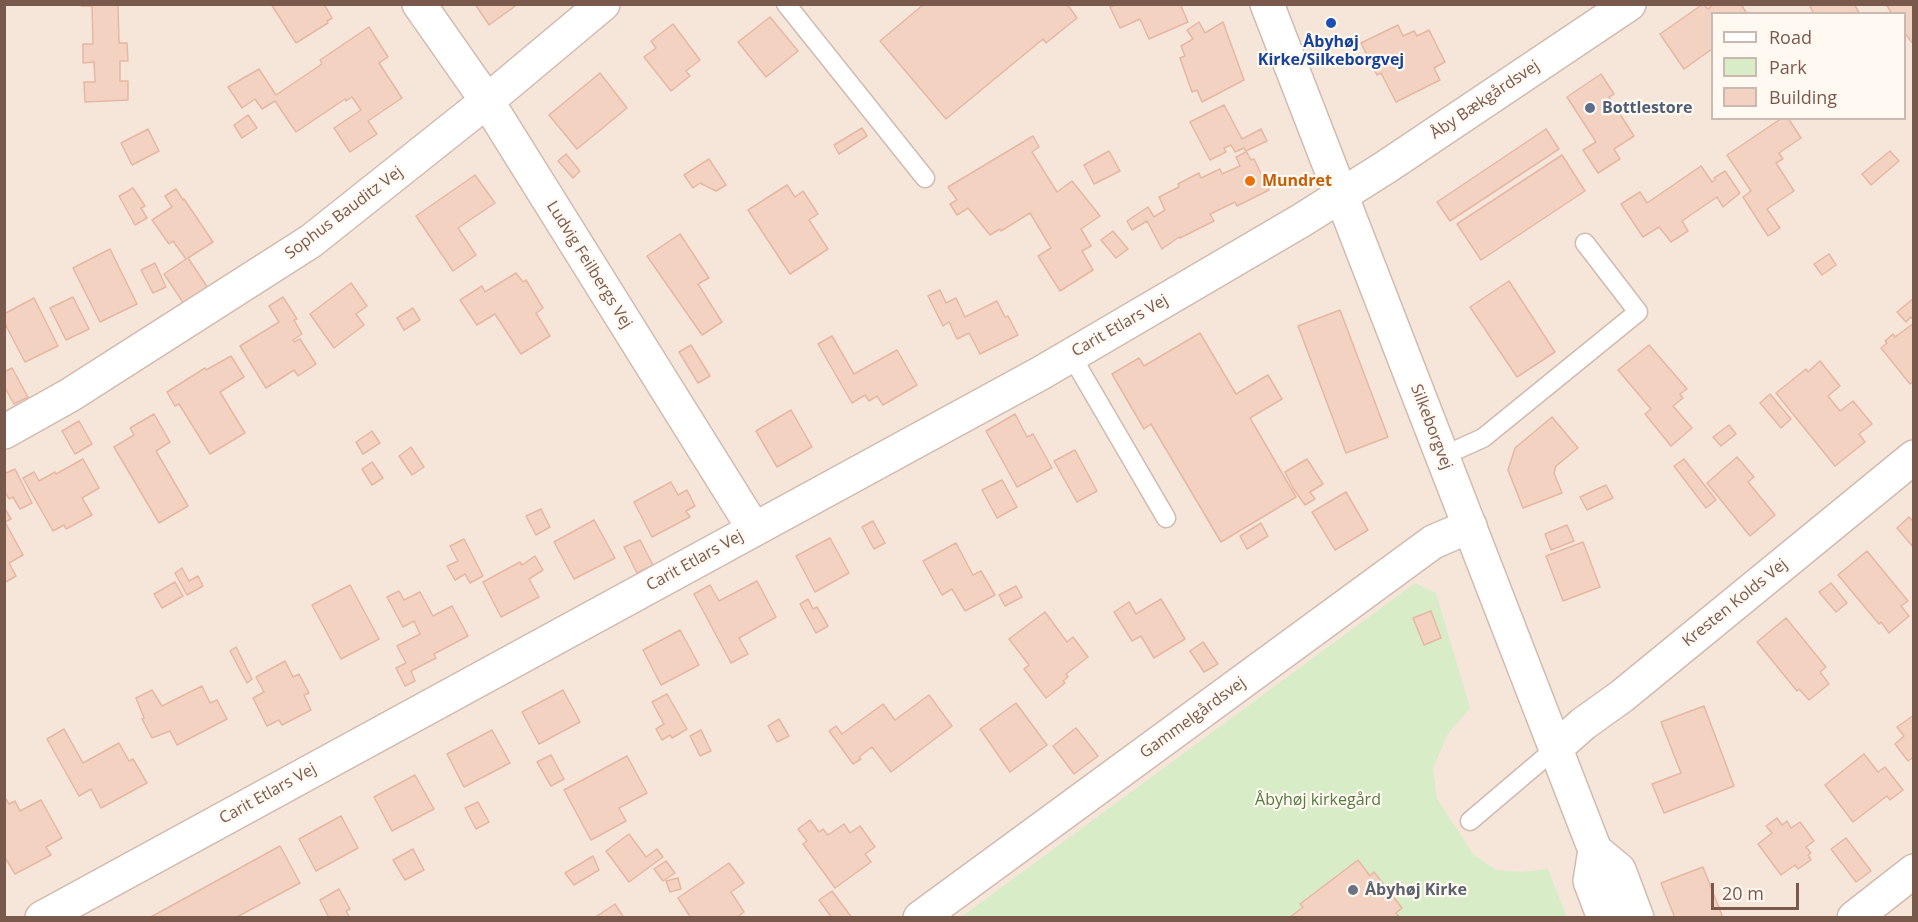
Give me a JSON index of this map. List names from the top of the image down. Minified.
{"streets":{"street":["Åby Bækgårdsvej","Sophus Bauditz Vej","Ludvig Feilbergs Vej","Carit Etlars Vej","Silkeborgvej","Kresten Kolds Vej","Gammelgårdsvej"]},"crossings":[["Åby Bækgårdsvej","Carit Etlars Vej"],["Åby Bækgårdsvej","Silkeborgvej"],["Sophus Bauditz Vej","Ludvig Feilbergs Vej"],["Ludvig Feilbergs Vej","Carit Etlars Vej"],["Carit Etlars Vej","Silkeborgvej"],["Silkeborgvej","Kresten Kolds Vej"],["Silkeborgvej","Gammelgårdsvej"]],"parks":["Åbyhøj kirkegård"],"places":["Åbyhøj Kirke/Silkeborgvej","Bottlestore","Mundret","Åbyhøj Kirke"],"legend":["Road","Park","Building"],"scale_bar":"20 m"}
